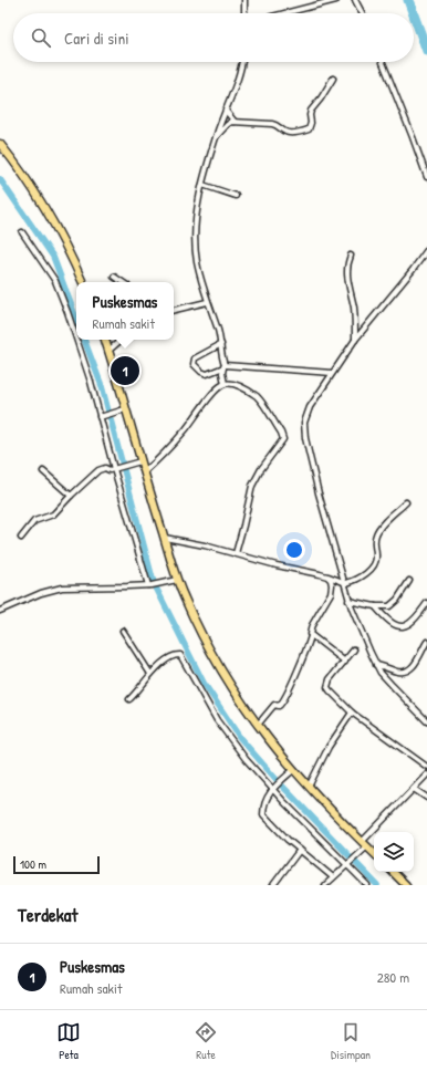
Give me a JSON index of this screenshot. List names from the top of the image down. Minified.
{"scale_bar":"100 m","page":{"search":"Cari di sini","popup":["Puskesmas","Rumah sakit"],"pins":"1","scale":"100 m","heading":"Terdekat","list":[{"mark":"1","name":"Puskesmas","note":"Rumah sakit","value":"280 m"}],"nav":["Peta","Rute","Disimpan"]}}
